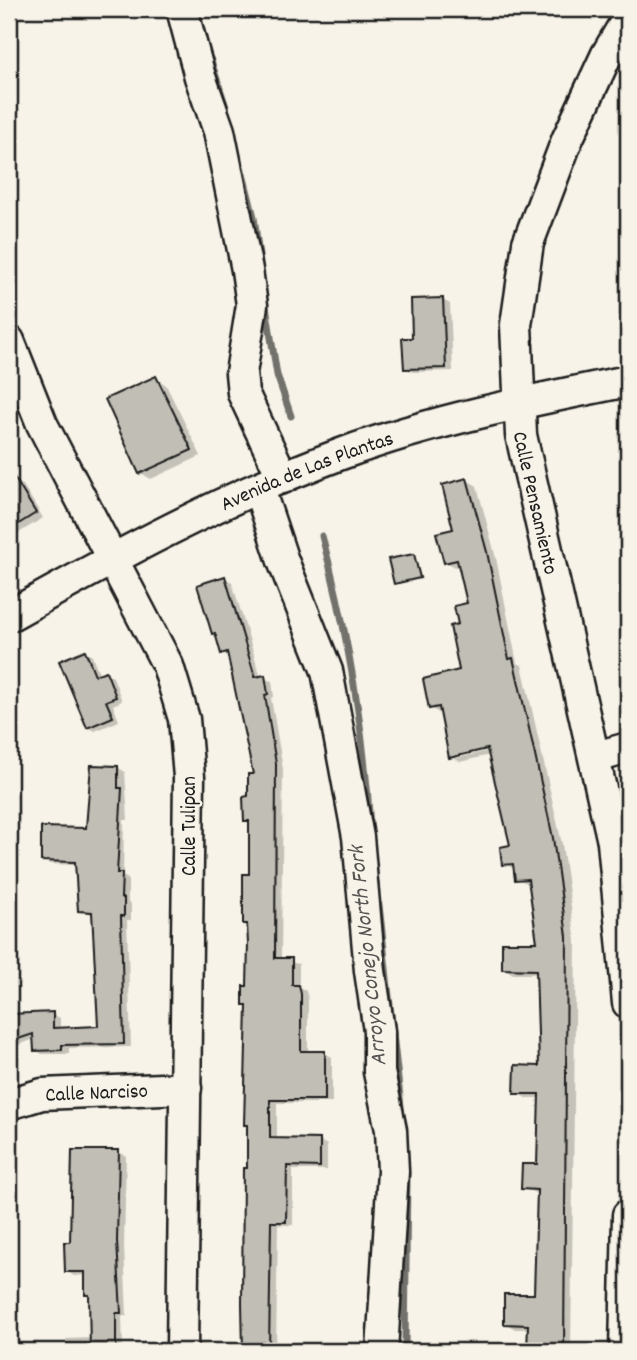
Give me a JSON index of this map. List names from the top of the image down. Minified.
{"streets":{"street":["Avenida de Las Plantas","Calle Pensamiento","Calle Tulipan","Calle Narciso"]},"crossings":[["Avenida de Las Plantas","Calle Pensamiento"],["Avenida de Las Plantas","Calle Tulipan"],["Calle Tulipan","Calle Narciso"]],"water":["Arroyo Conejo North Fork"]}
